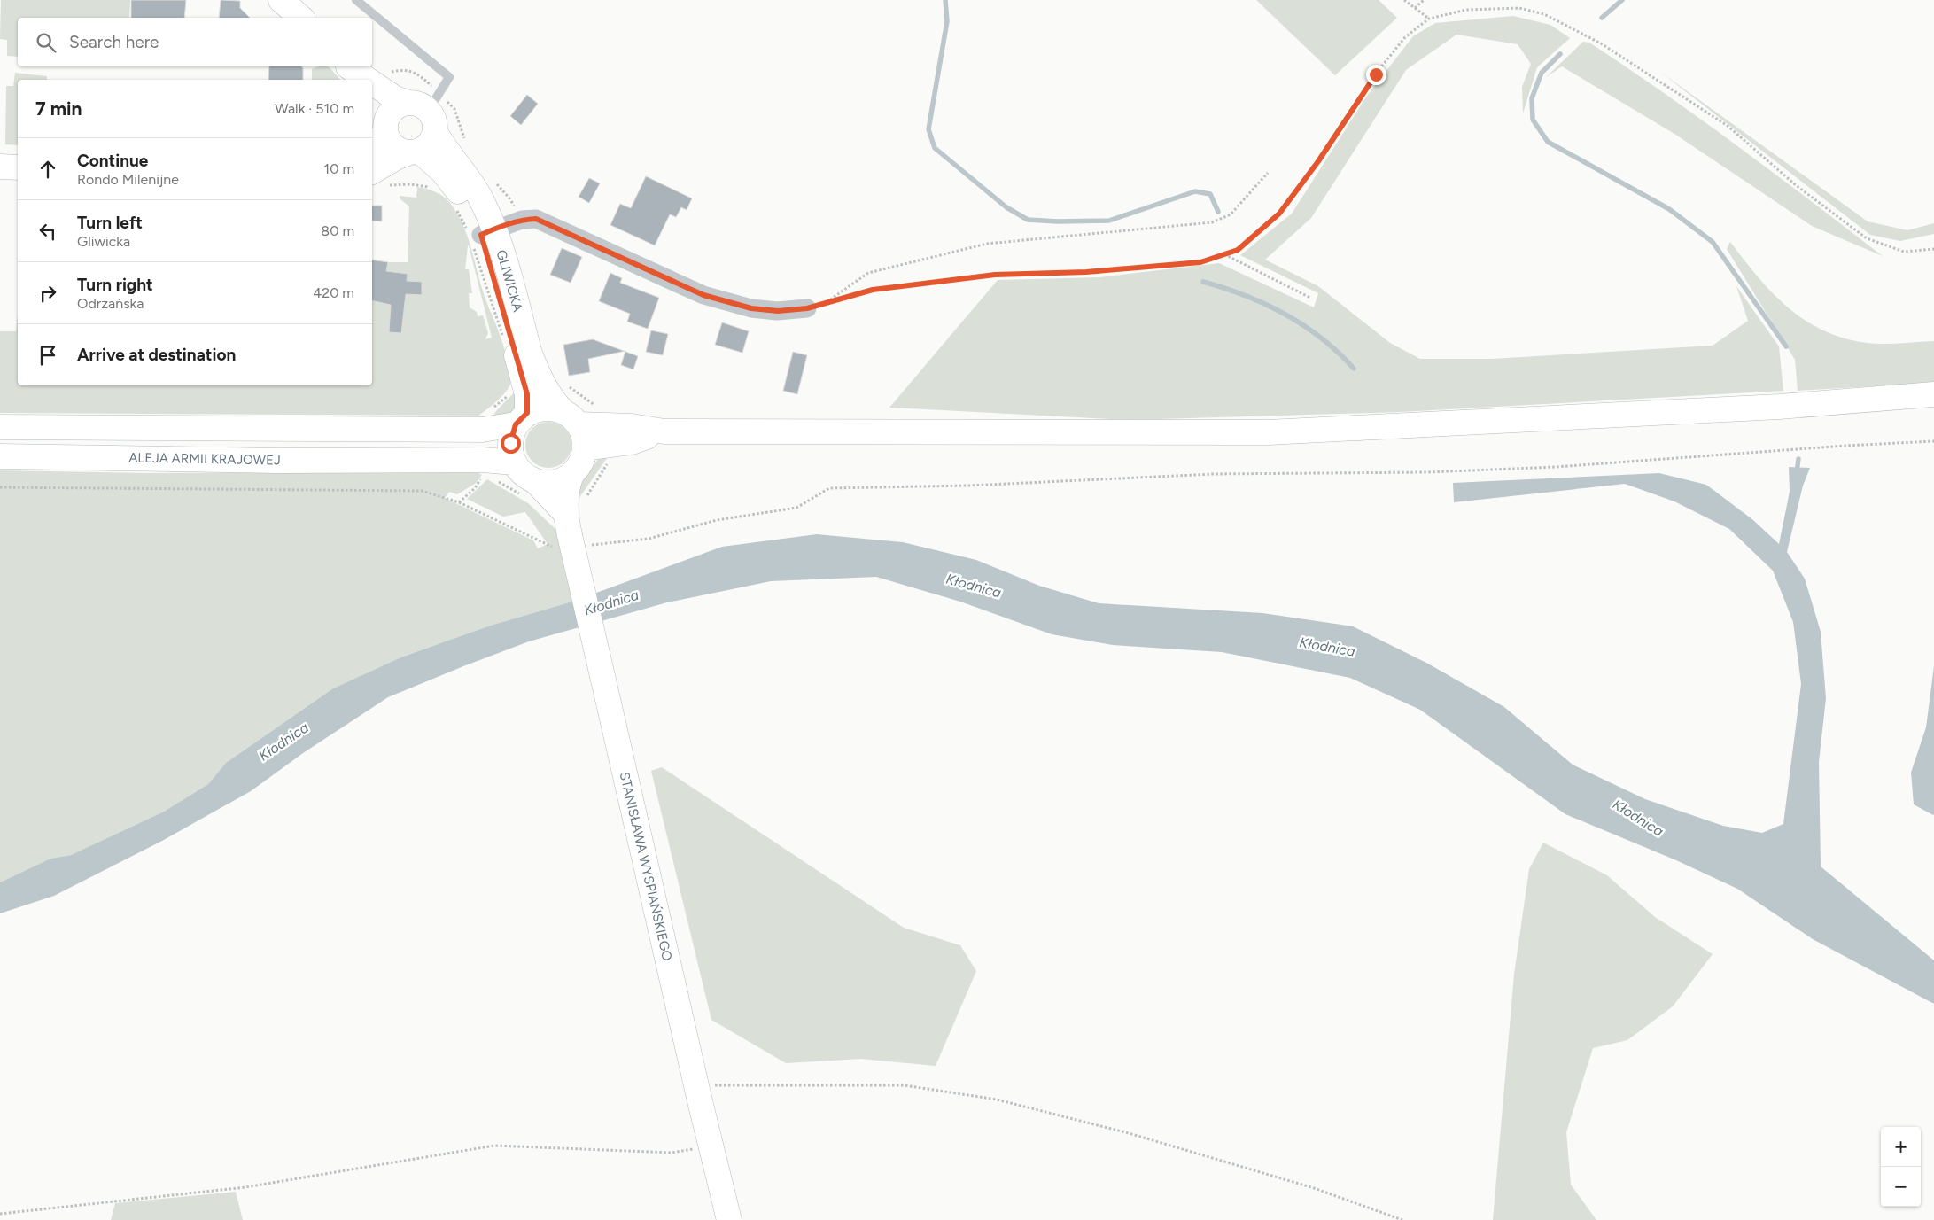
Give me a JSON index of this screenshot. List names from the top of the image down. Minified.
{"streets":{"main road":["GLIWICKA","ALEJA ARMII KRAJOWEJ","STANISŁAWA WYSPIAŃSKIEGO"]},"crossings":[["GLIWICKA","ALEJA ARMII KRAJOWEJ"],["GLIWICKA","STANISŁAWA WYSPIAŃSKIEGO"],["ALEJA ARMII KRAJOWEJ","STANISŁAWA WYSPIAŃSKIEGO"]],"water":["Kłodnica"],"page":{"search":"Search here","heading":["7 min","Walk · 510 m"],"list":[["Continue","Rondo Milenijne","10 m"],["Turn left","Gliwicka","80 m"],["Turn right","Odrzańska","420 m"],"Arrive at destination"],"map_buttons":["+","−"]}}
